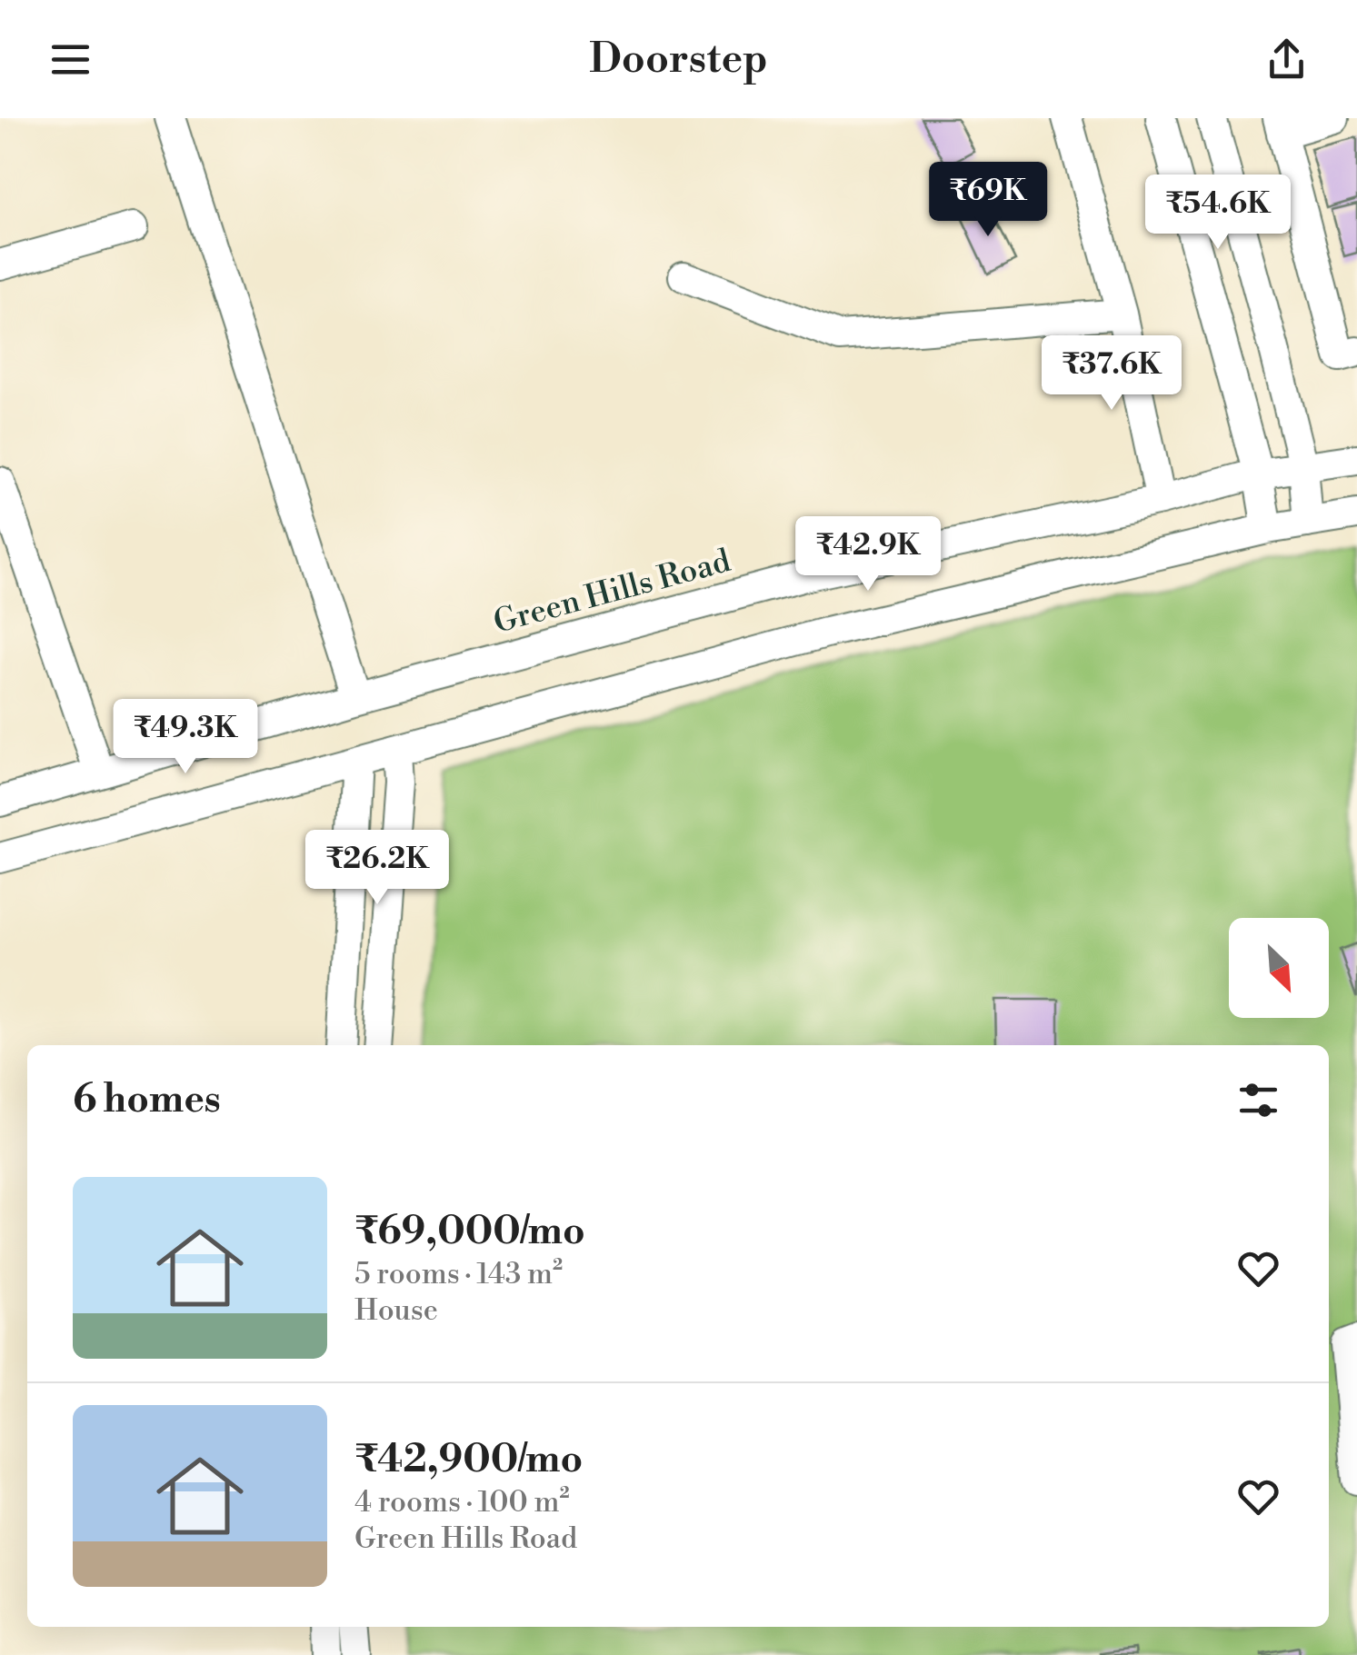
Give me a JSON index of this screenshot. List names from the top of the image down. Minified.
{"streets":{"street":["Green Hills Road"]},"north":"bottom right","page":{"header":"Doorstep","price":["₹69K","₹54.6K","₹37.6K","₹42.9K","₹49.3K","₹26.2K"],"heading":"6 homes","list":[{"name":"₹69,000/mo","note":"5 rooms · 143 m² · House"},{"name":"₹42,900/mo","note":"4 rooms · 100 m² · Green Hills Road"}]}}
